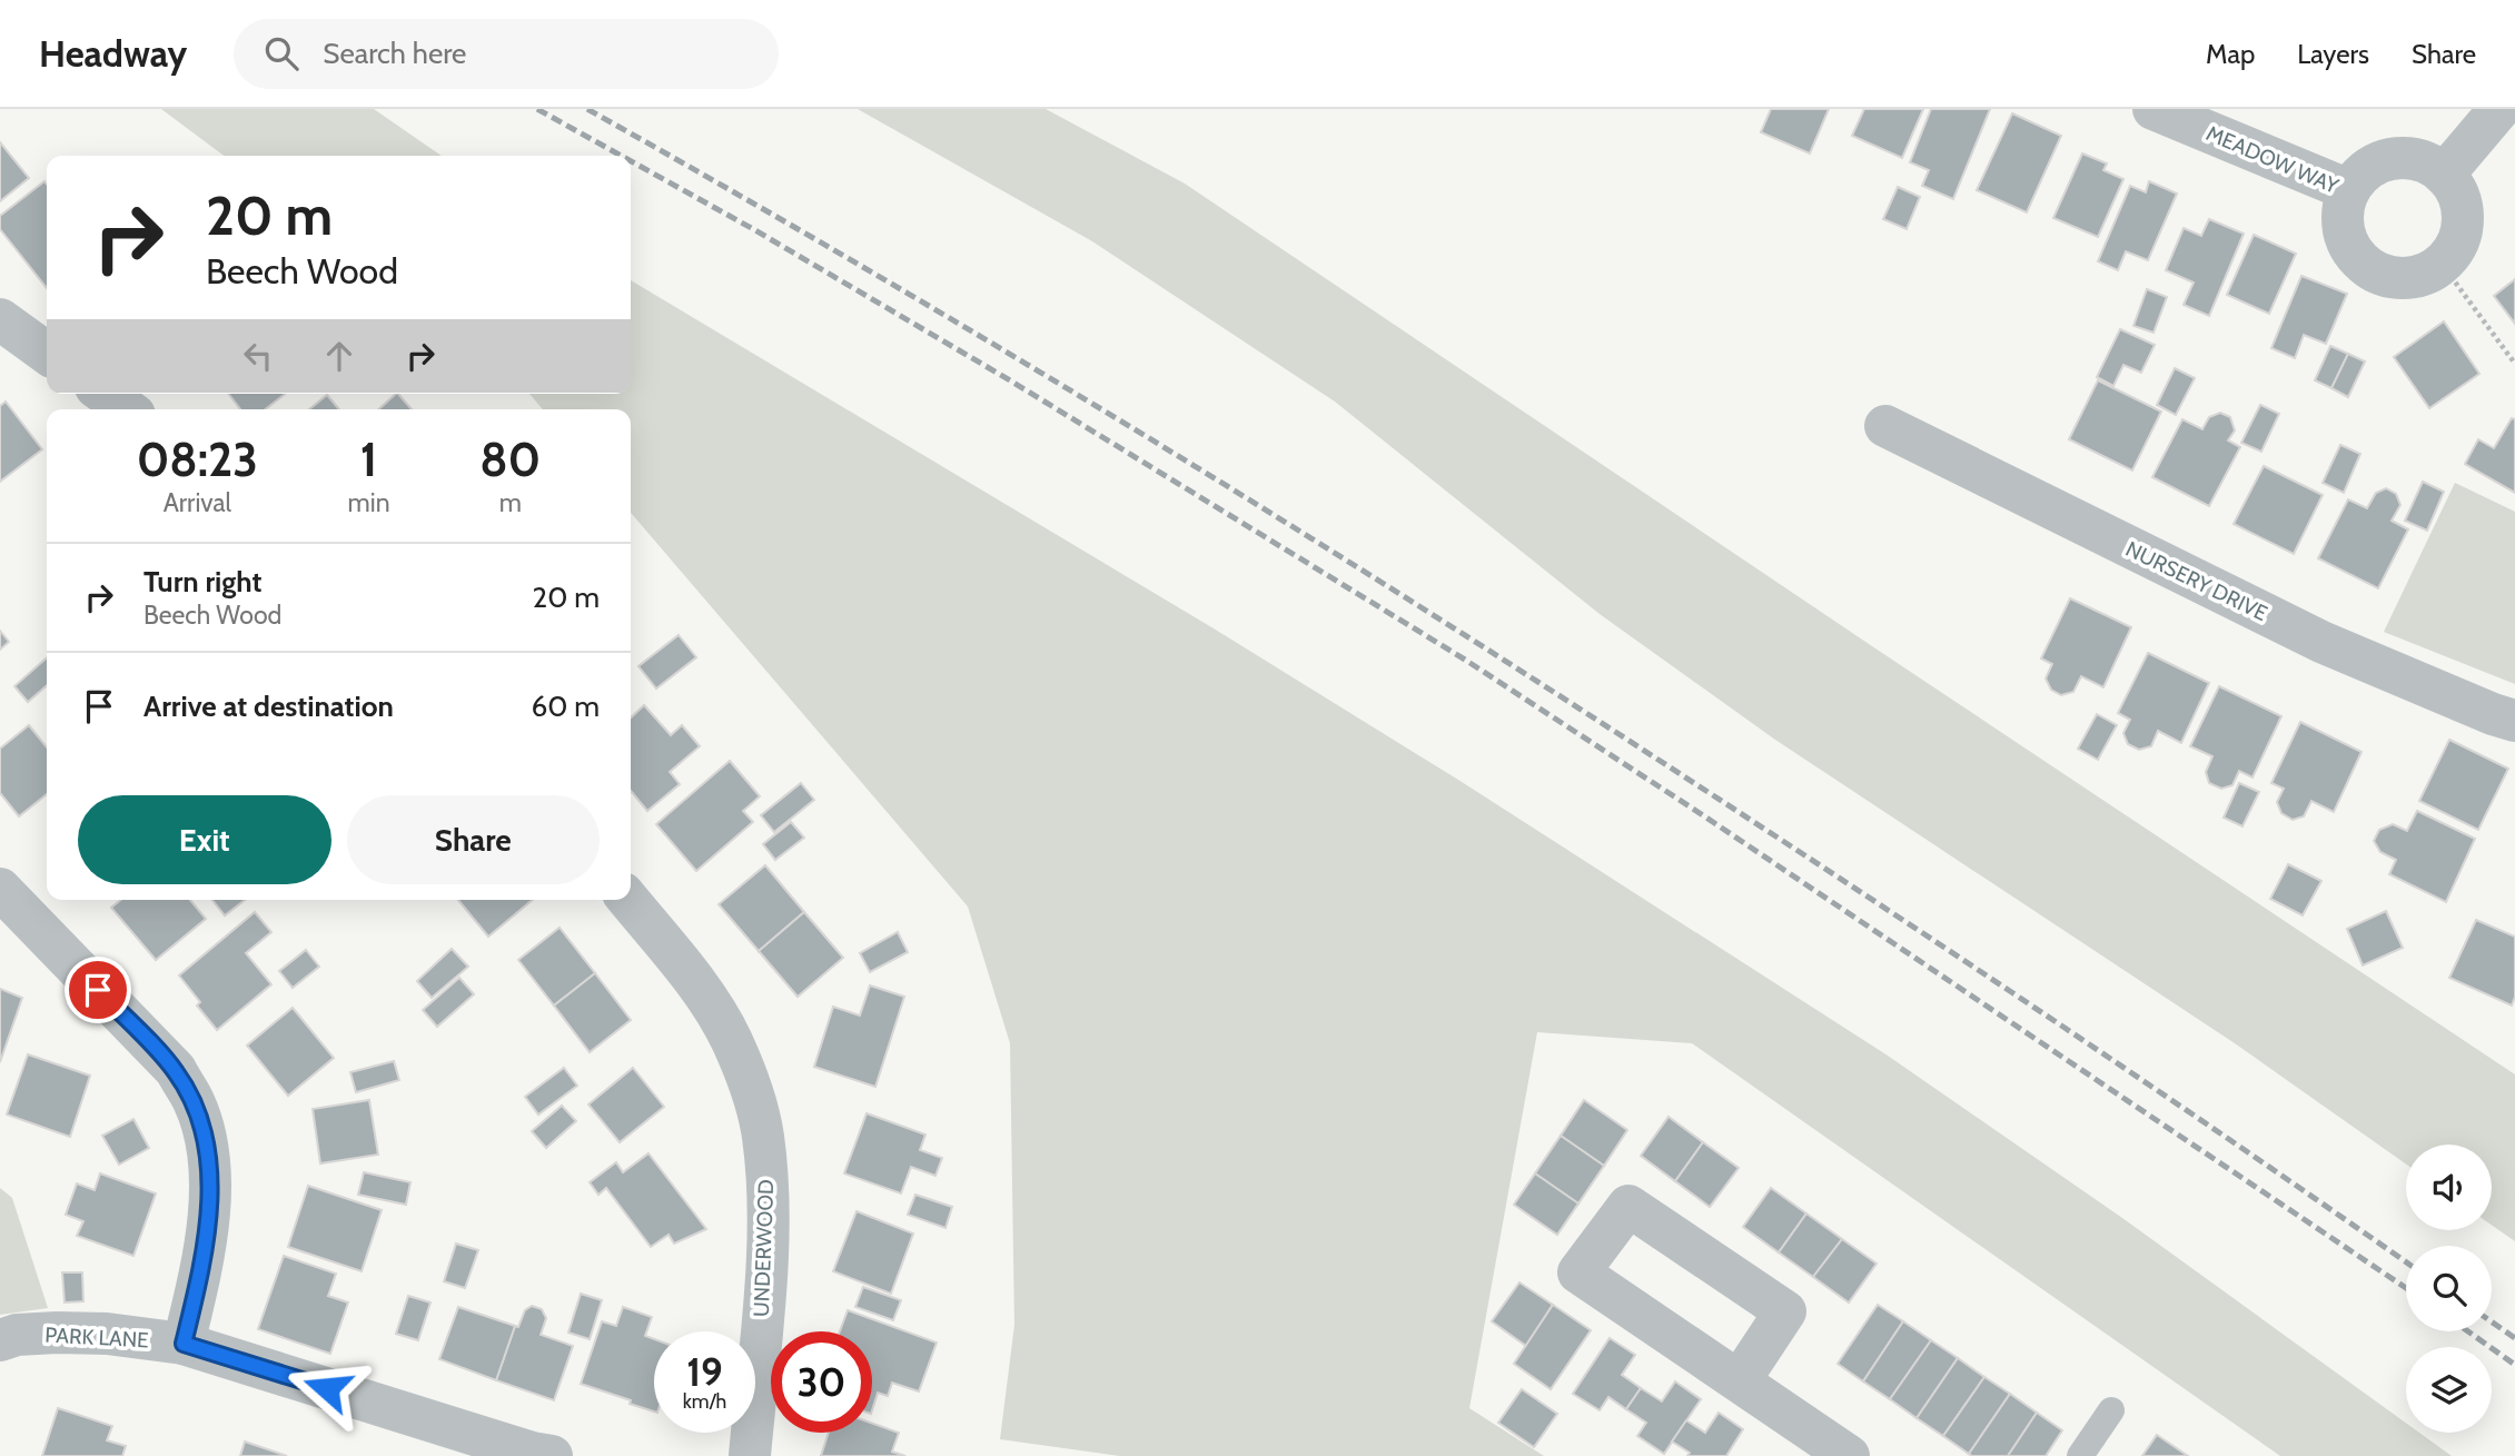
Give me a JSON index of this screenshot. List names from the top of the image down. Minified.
{"streets":{"street":["MEADOW WAY","NURSERY DRIVE","UNDERWOOD","PARK LANE"]},"page":{"header":"Headway","search":"Search here","nav":["Map","Layers","Share"],"turn":["20 m","Beech Wood"],"eta":["08:23","Arrival","1","min","80","m"],"list":[{"name":"Turn right","note":"Beech Wood","value":"20 m"},{"name":"Arrive at destination","value":"60 m"}],"buttons":["Exit","Share"],"speed":"19 km/h","limit":"30"}}
